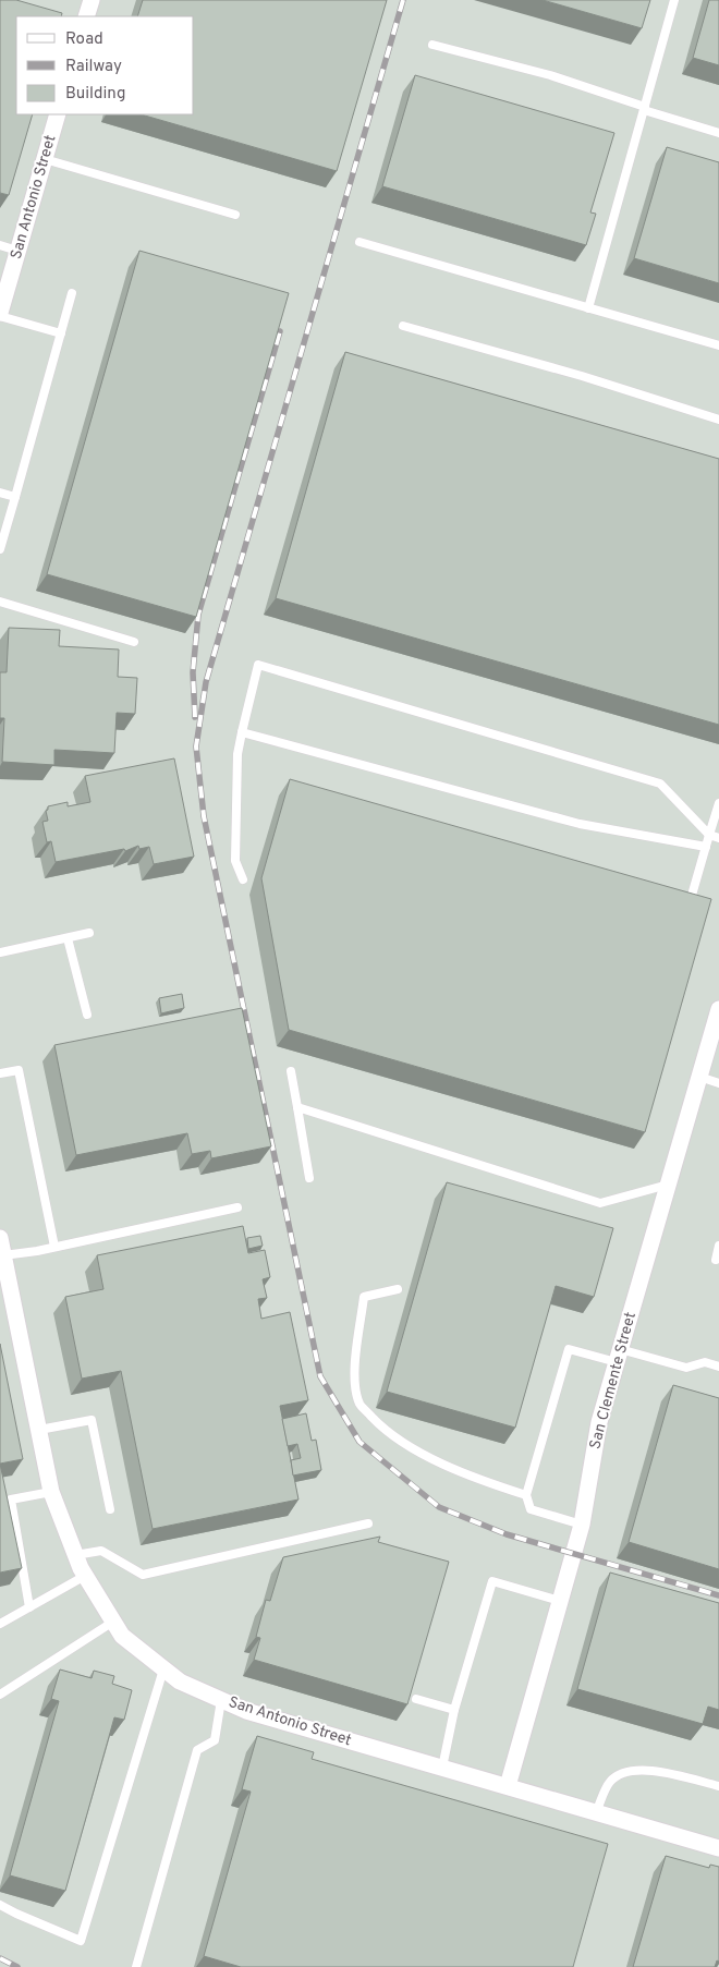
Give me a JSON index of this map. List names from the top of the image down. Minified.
{"streets":{"street":["San Antonio Street","San Clemente Street"]},"crossings":[["San Antonio Street","San Clemente Street"]],"legend":["Road","Railway","Building"]}
